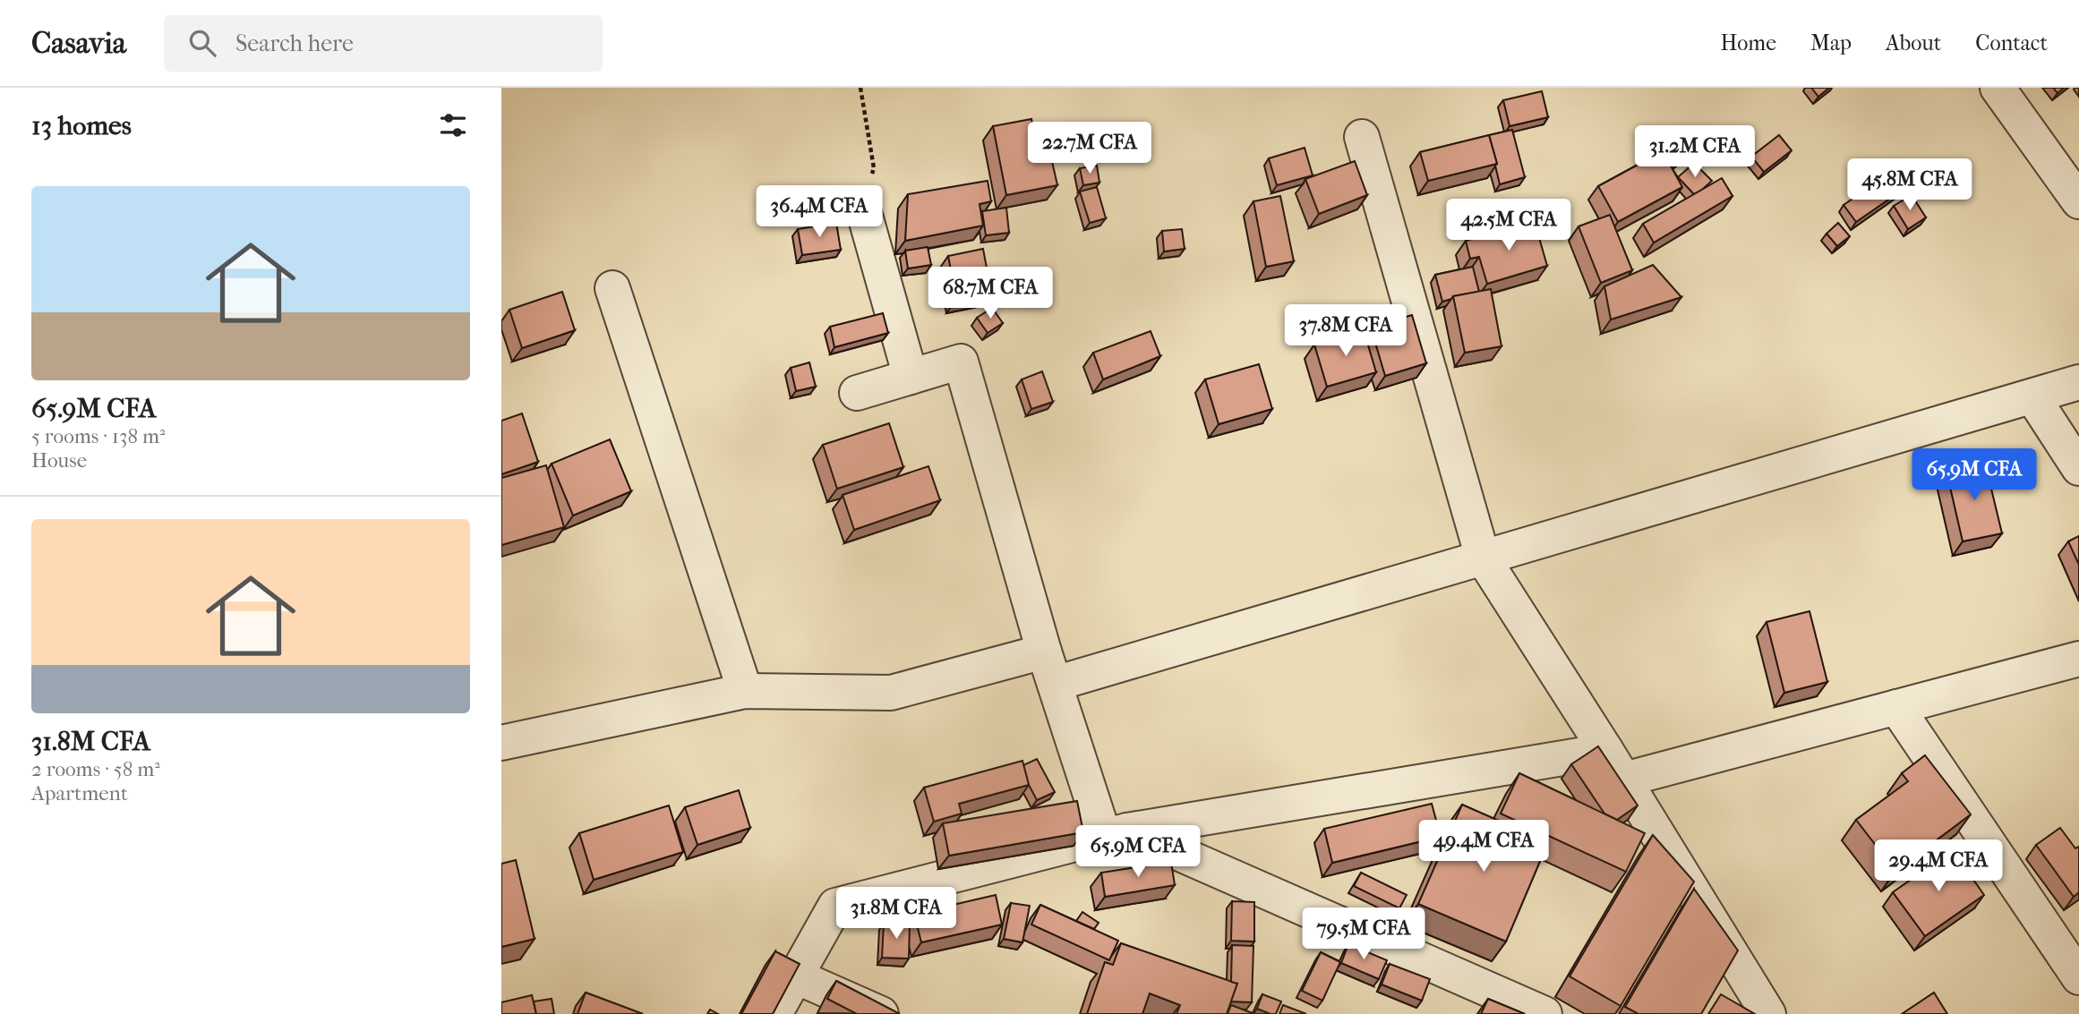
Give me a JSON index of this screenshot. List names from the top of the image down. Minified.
{"page":{"header":"Casavia","search":"Search here","nav":["Home","Map","About","Contact"],"heading":"13 homes","price":["22.7M CFA","31.2M CFA","45.8M CFA","36.4M CFA","42.5M CFA","68.7M CFA","37.8M CFA","65.9M CFA","49.4M CFA","65.9M CFA","29.4M CFA","31.8M CFA","79.5M CFA"],"list":[{"name":"65.9M CFA","note":"5 rooms · 138 m² · House"},{"name":"31.8M CFA","note":"2 rooms · 58 m² · Apartment"}]}}
